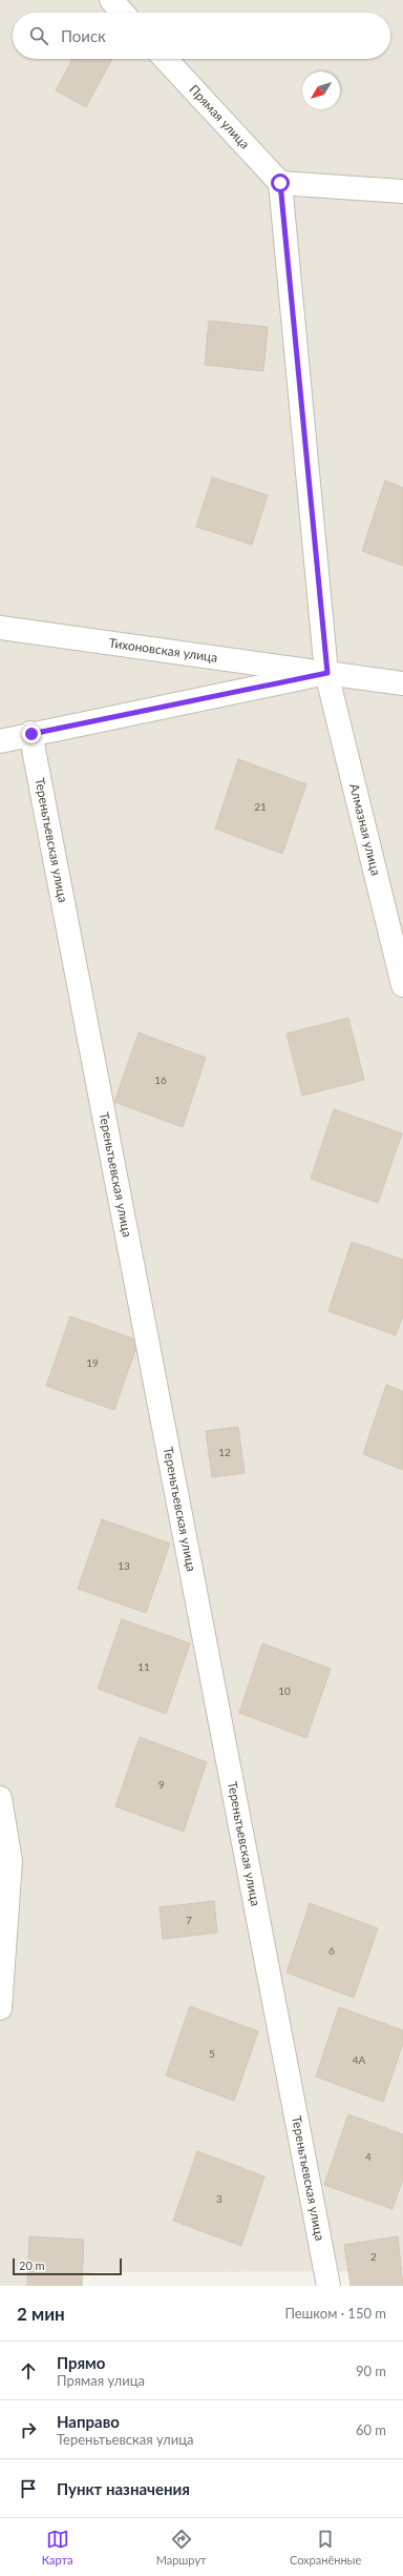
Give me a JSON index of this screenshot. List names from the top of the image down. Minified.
{"streets":{"street":["Прямая улица","Тихоновская улица","Алмазная улица","Тереньтьевская улица"]},"crossings":[["Тихоновская улица","Алмазная улица"]],"house_numbers":["21","16","19","12","13","11","10","9","7","6","5","4А","4","3","2"],"scale_bar":"20 m","north":"bottom left","page":{"search":"Поиск","scale":"20 m","heading":["2 мин","Пешком · 150 m"],"list":[["Прямо","Прямая улица","90 m"],["Направо","Тереньтьевская улица","60 m"],"Пункт назначения"],"nav":["Карта","Маршрут","Сохранённые"]}}
